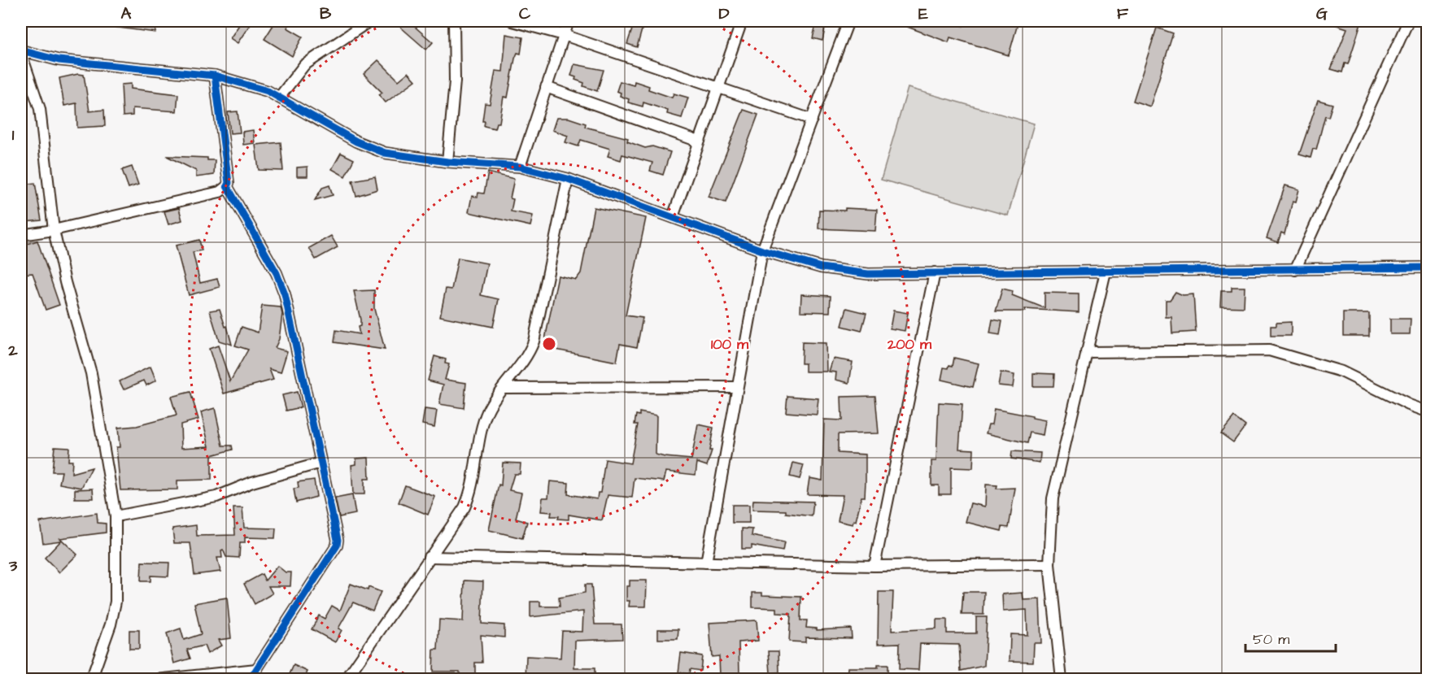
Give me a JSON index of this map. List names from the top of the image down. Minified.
{"scale_bar":"50 m","grid":{"columns":["A","B","C","D","E","F","G"],"rows":["1","2","3"]},"rings":["100 m","200 m"]}
